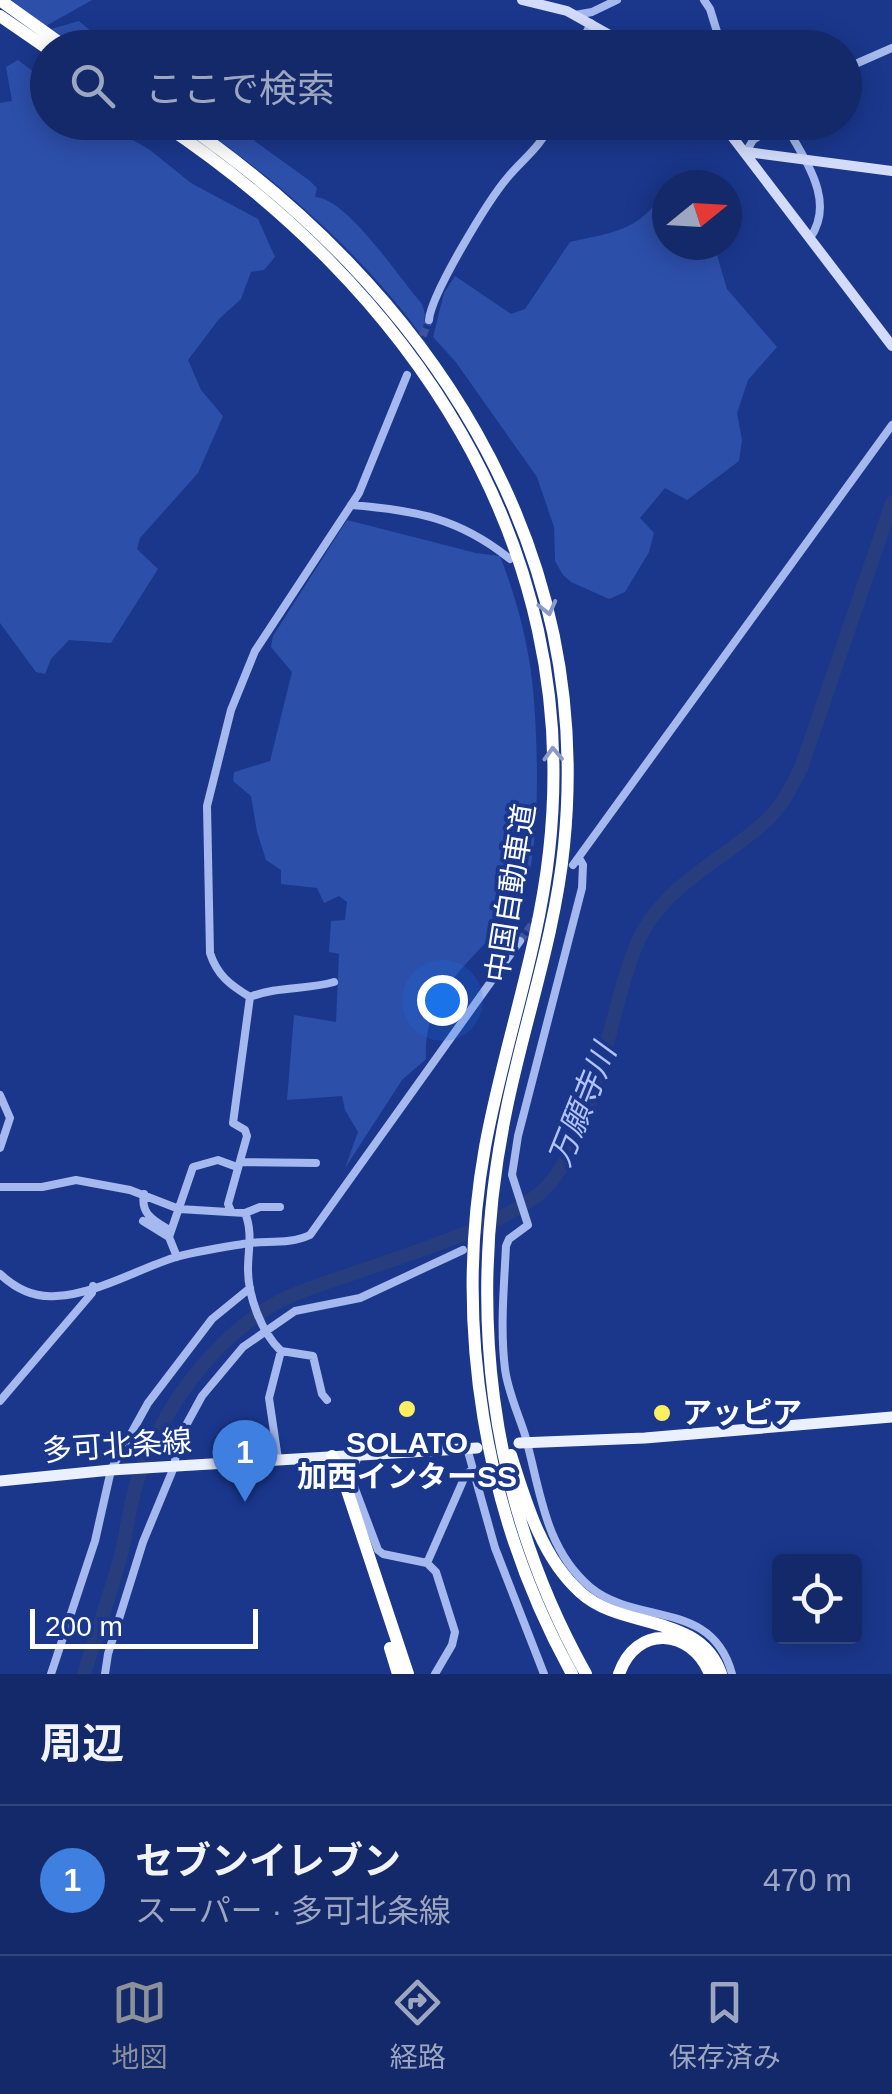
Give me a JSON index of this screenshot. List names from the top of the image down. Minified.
{"streets":{"highway":["中国自動車道"],"main road":["多可北条線"]},"water":["万願寺川"],"places":["SOLATO 加西インターSS","アッピア"],"scale_bar":"200 m","north":"right","page":{"search":"ここで検索","pins":"1","scale":"200 m","heading":"周辺","list":[{"mark":"1","name":"セブンイレブン","note":"スーパー · 多可北条線","value":"470 m"}],"nav":["地図","経路","保存済み"]}}
